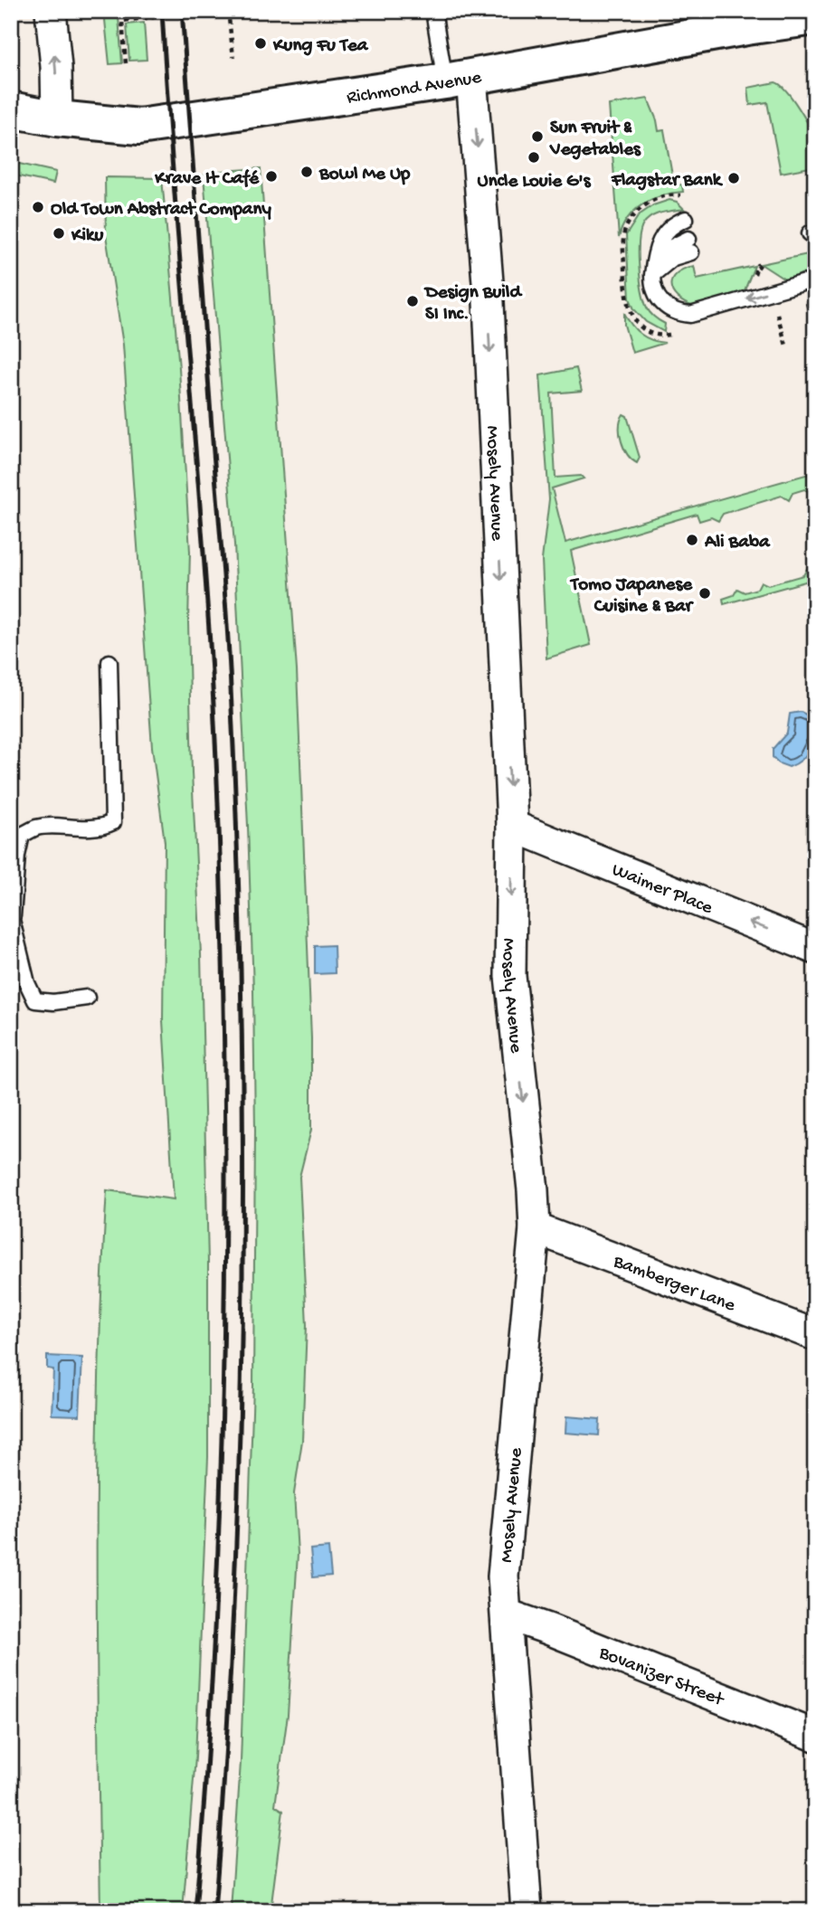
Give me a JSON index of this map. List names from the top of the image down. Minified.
{"streets":{"main road":["Richmond Avenue"],"street":["Mosely Avenue","Waimer Place","Bamberger Lane","Bovanizer Street"]},"crossings":[["Richmond Avenue","Mosely Avenue"],["Mosely Avenue","Waimer Place"],["Mosely Avenue","Bamberger Lane"],["Mosely Avenue","Bovanizer Street"]],"one_way":["Mosely Avenue","Waimer Place"],"places":["Kung Fu Tea","Sun Fruit & Vegetables","Uncle Louie G's","Bowl Me Up","Krave It Café","Flagstar Bank","Old Town Abstract Company","Kiku","Design Build SI Inc.","Ali Baba","Tomo Japanese Cuisine & Bar"]}
